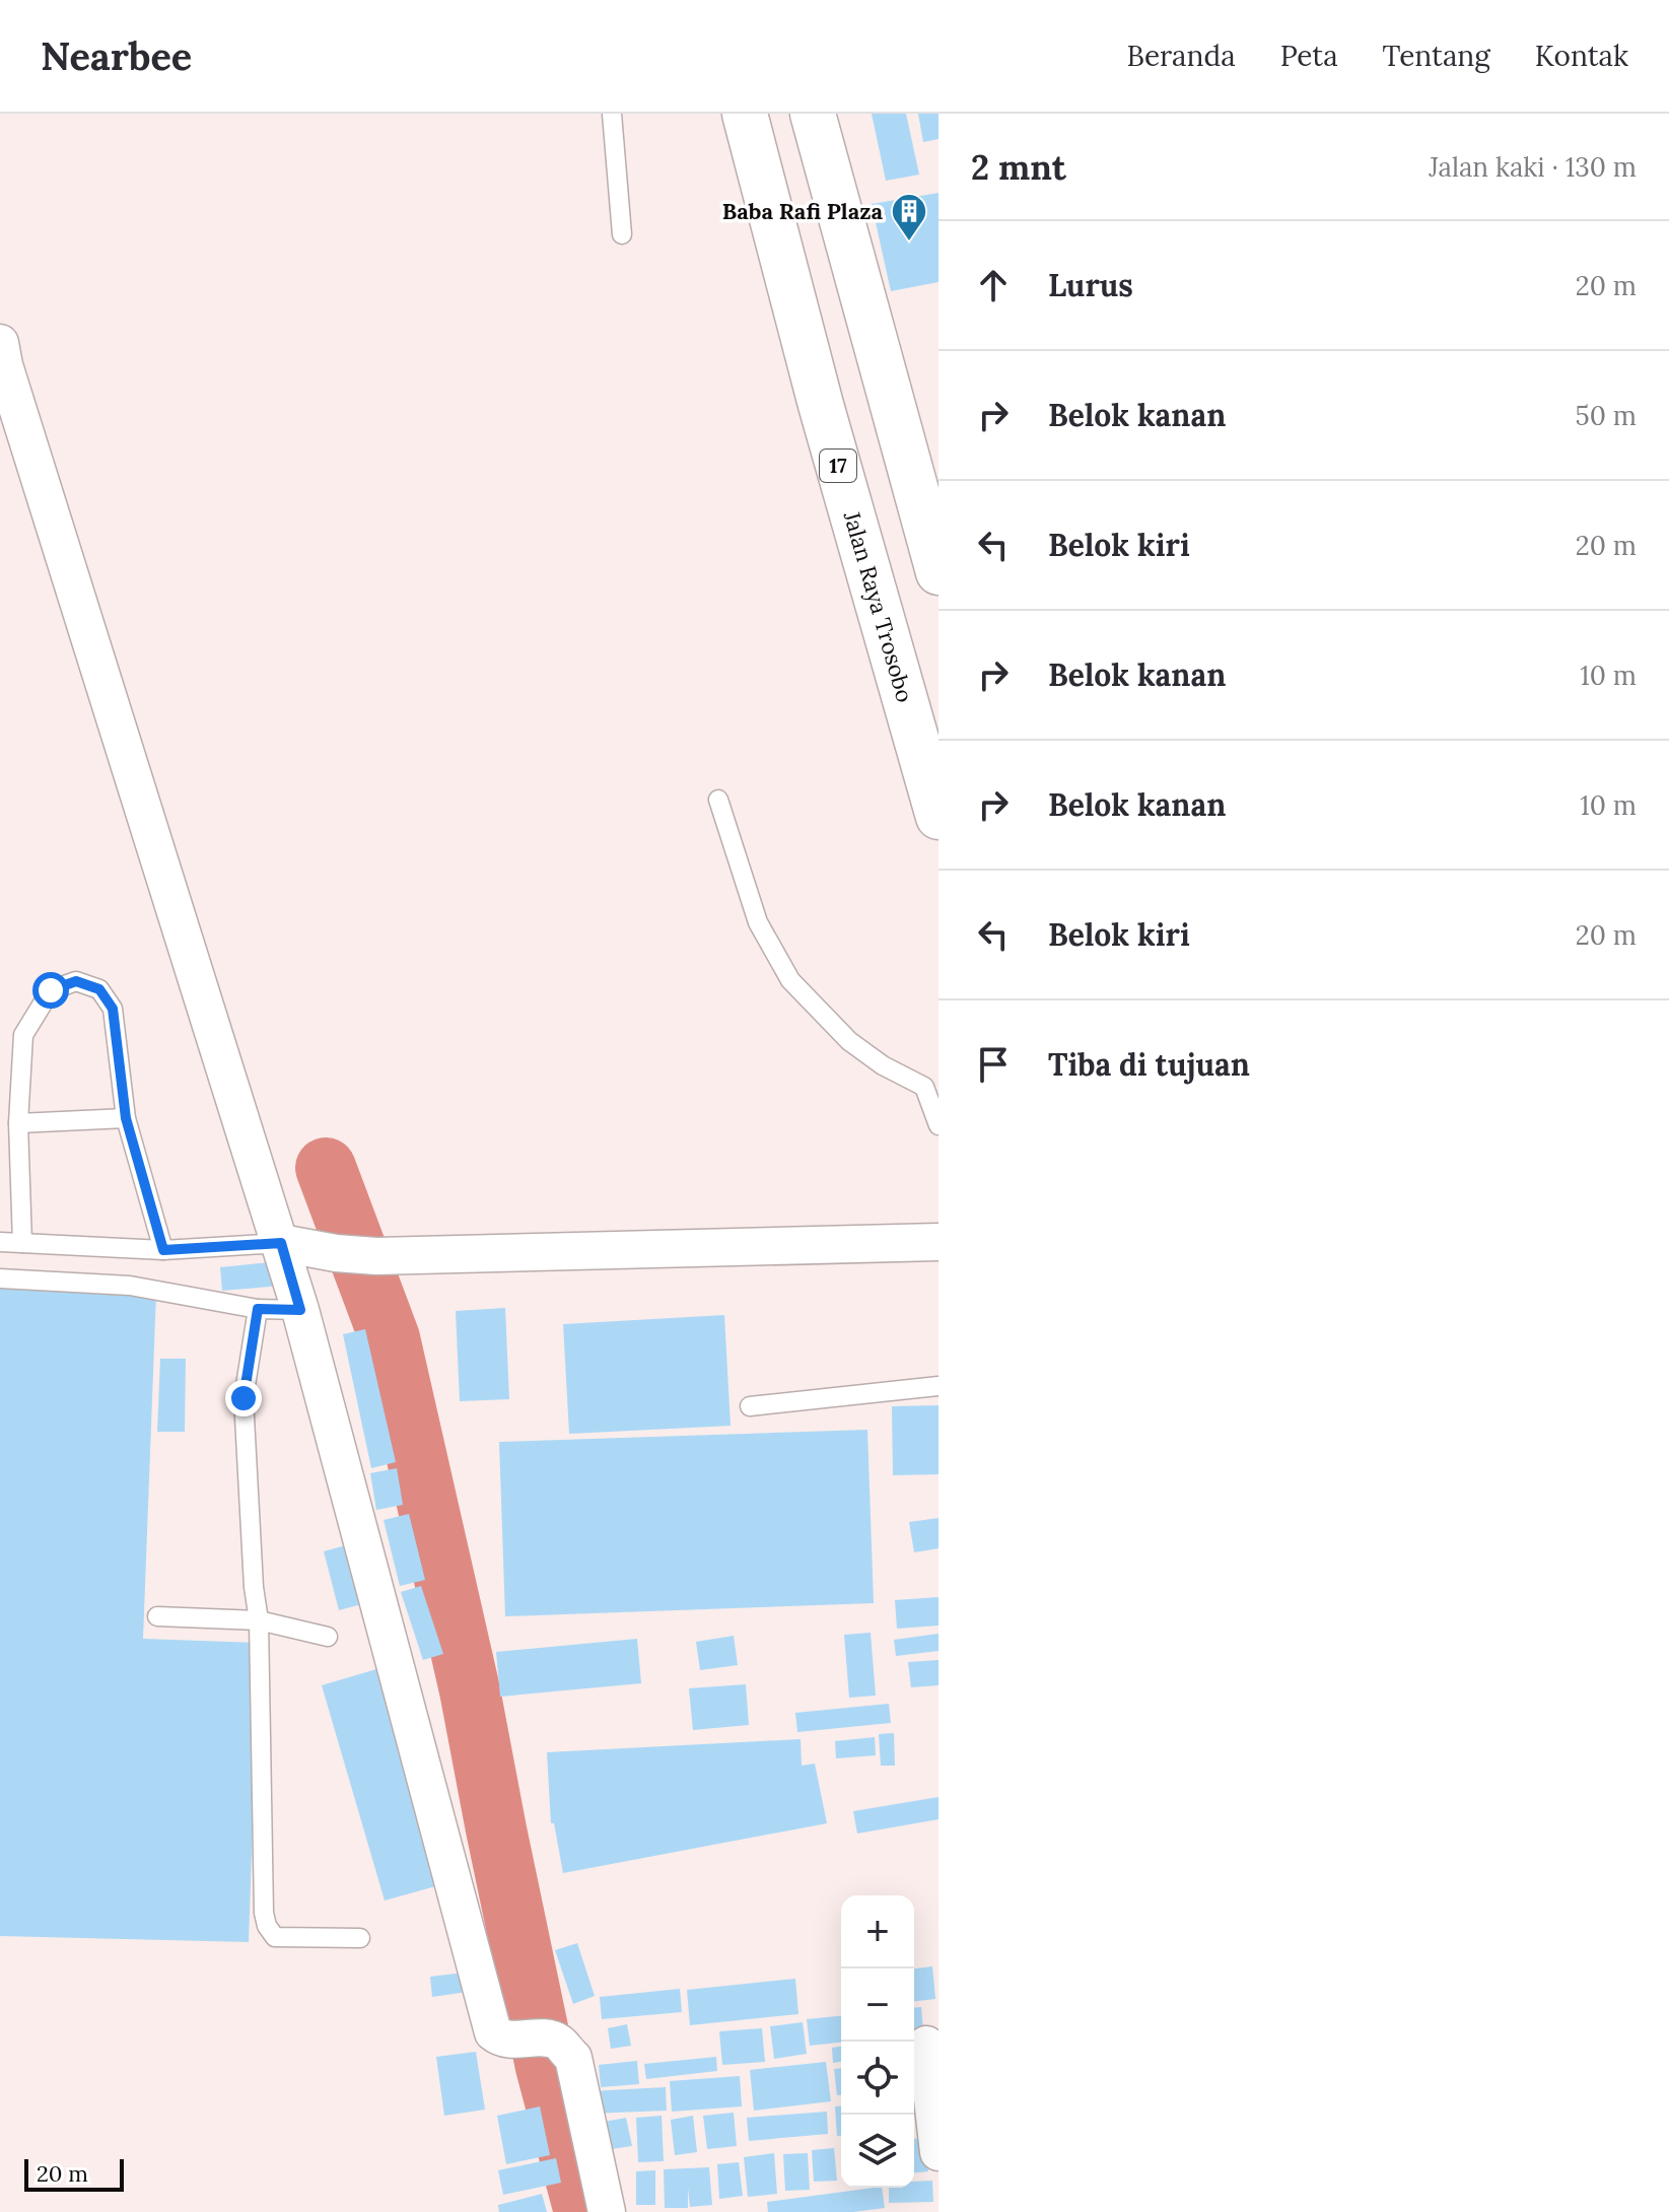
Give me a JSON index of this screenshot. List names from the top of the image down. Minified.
{"streets":{"highway":["17","Jalan Raya Trosobo"]},"places":{"building":["Baba Rafi Plaza"]},"scale_bar":"20 m","page":{"header":"Nearbee","nav":["Beranda","Peta","Tentang","Kontak"],"heading":["2 mnt","Jalan kaki · 130 m"],"list":[["Lurus","20 m"],["Belok kanan","50 m"],["Belok kiri","20 m"],["Belok kanan","10 m"],["Belok kanan","10 m"],["Belok kiri","20 m"],"Tiba di tujuan"],"map_buttons":["+","−"],"scale":"20 m"}}
